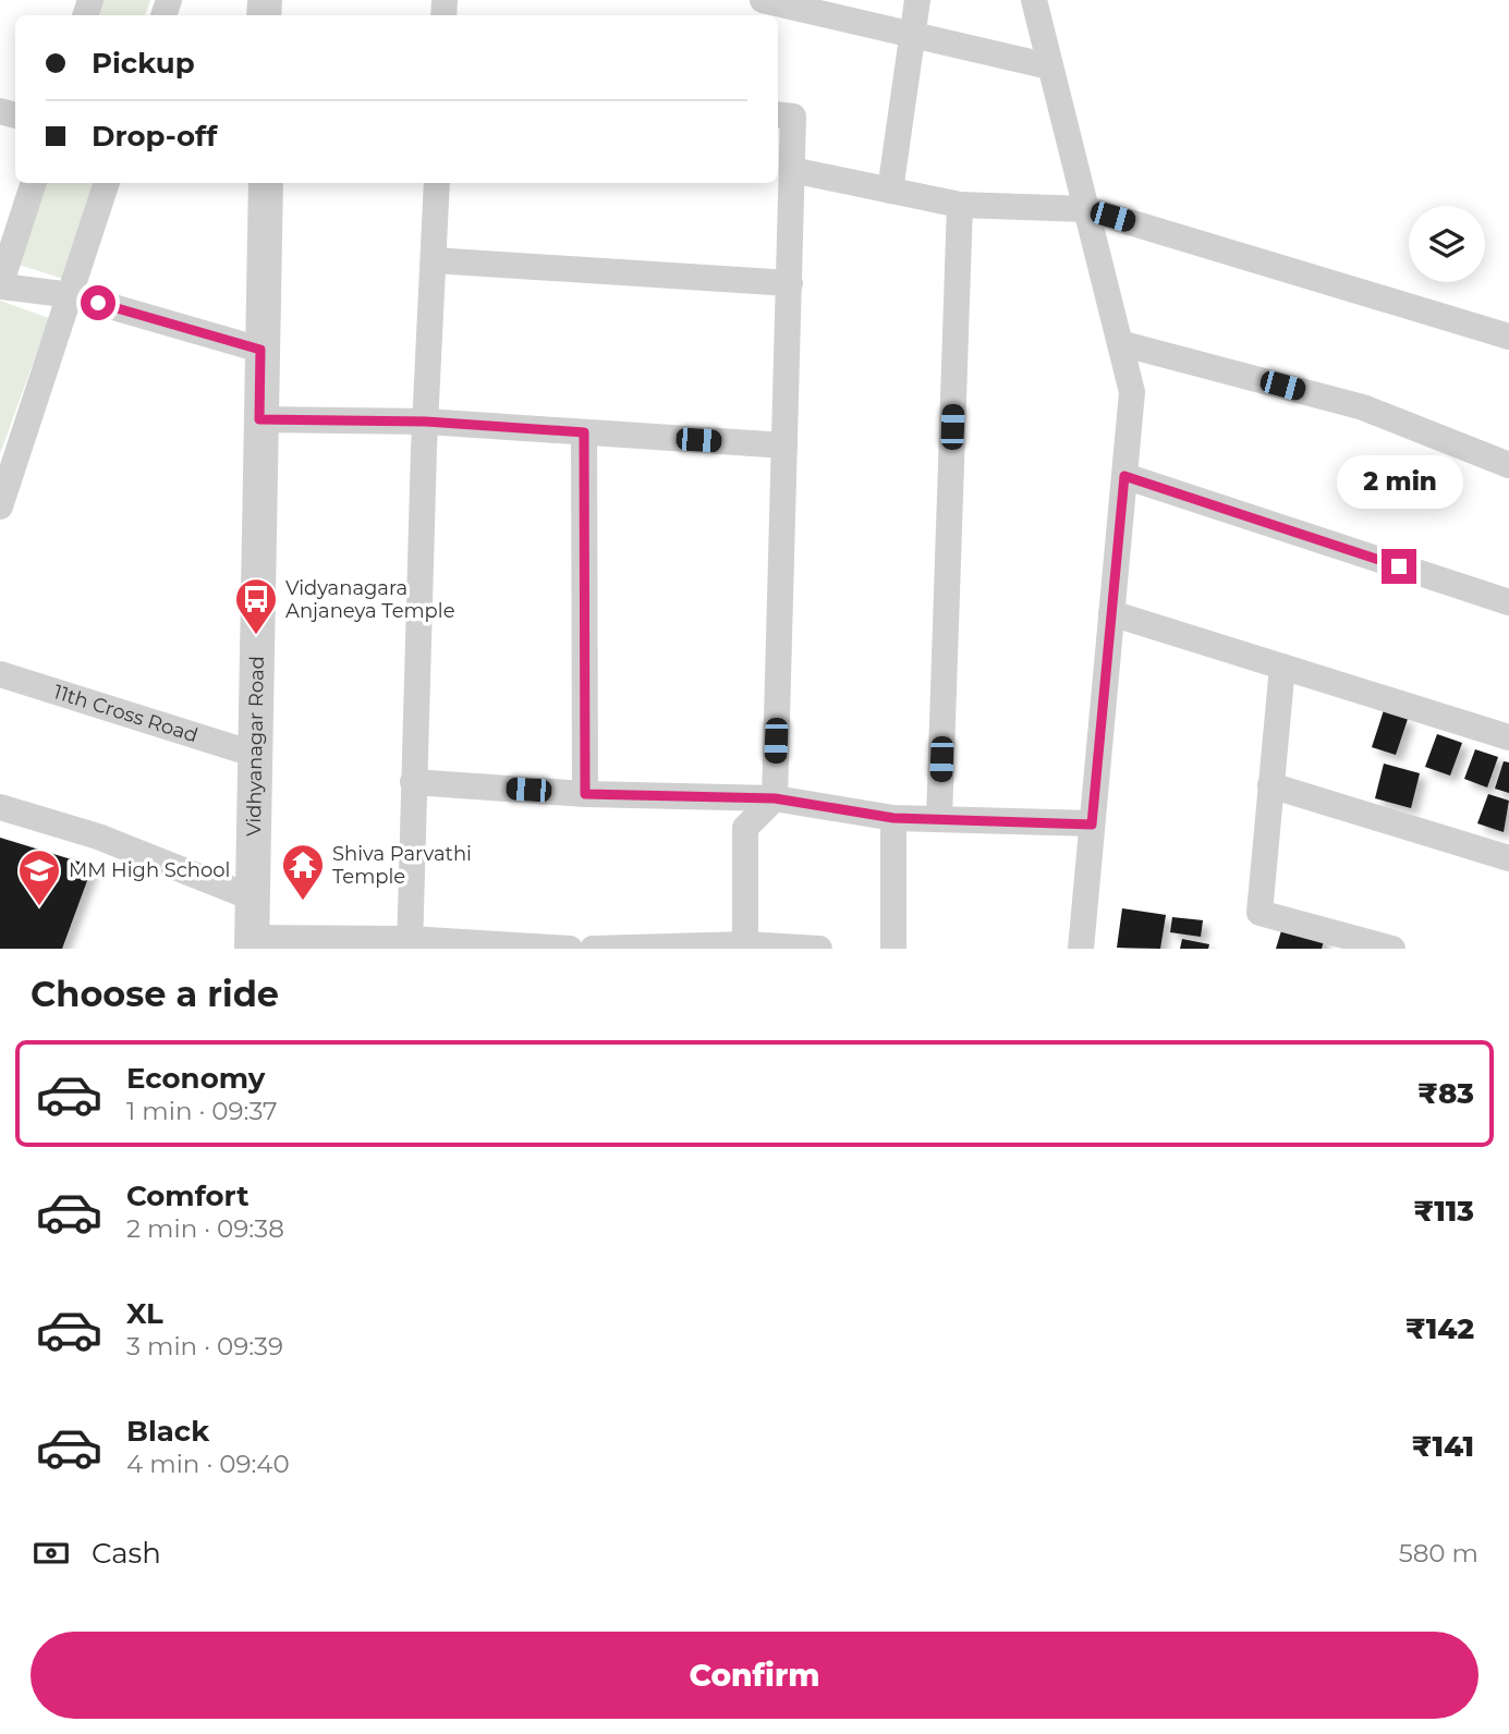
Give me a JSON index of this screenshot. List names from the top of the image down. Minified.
{"streets":{"street":["11th Cross Road","Vidhyanagar Road"]},"crossings":[["11th Cross Road","Vidhyanagar Road"]],"places":{"bus stop":["Vidyanagara Anjaneya Temple"],"temple":["Shiva Parvathi Temple"],"school or university":["MM High School"]},"page":{"banner":["Pickup","Drop-off"],"bubble":"2 min","heading":"Choose a ride","list":[{"name":"Economy","note":"1 min · 09:37","value":"₹83"},{"name":"Comfort","note":"2 min · 09:38","value":"₹113"},{"name":"XL","note":"3 min · 09:39","value":"₹142"},{"name":"Black","note":"4 min · 09:40","value":"₹141"}],"pay":["Cash","580 m"],"buttons":"Confirm"}}
